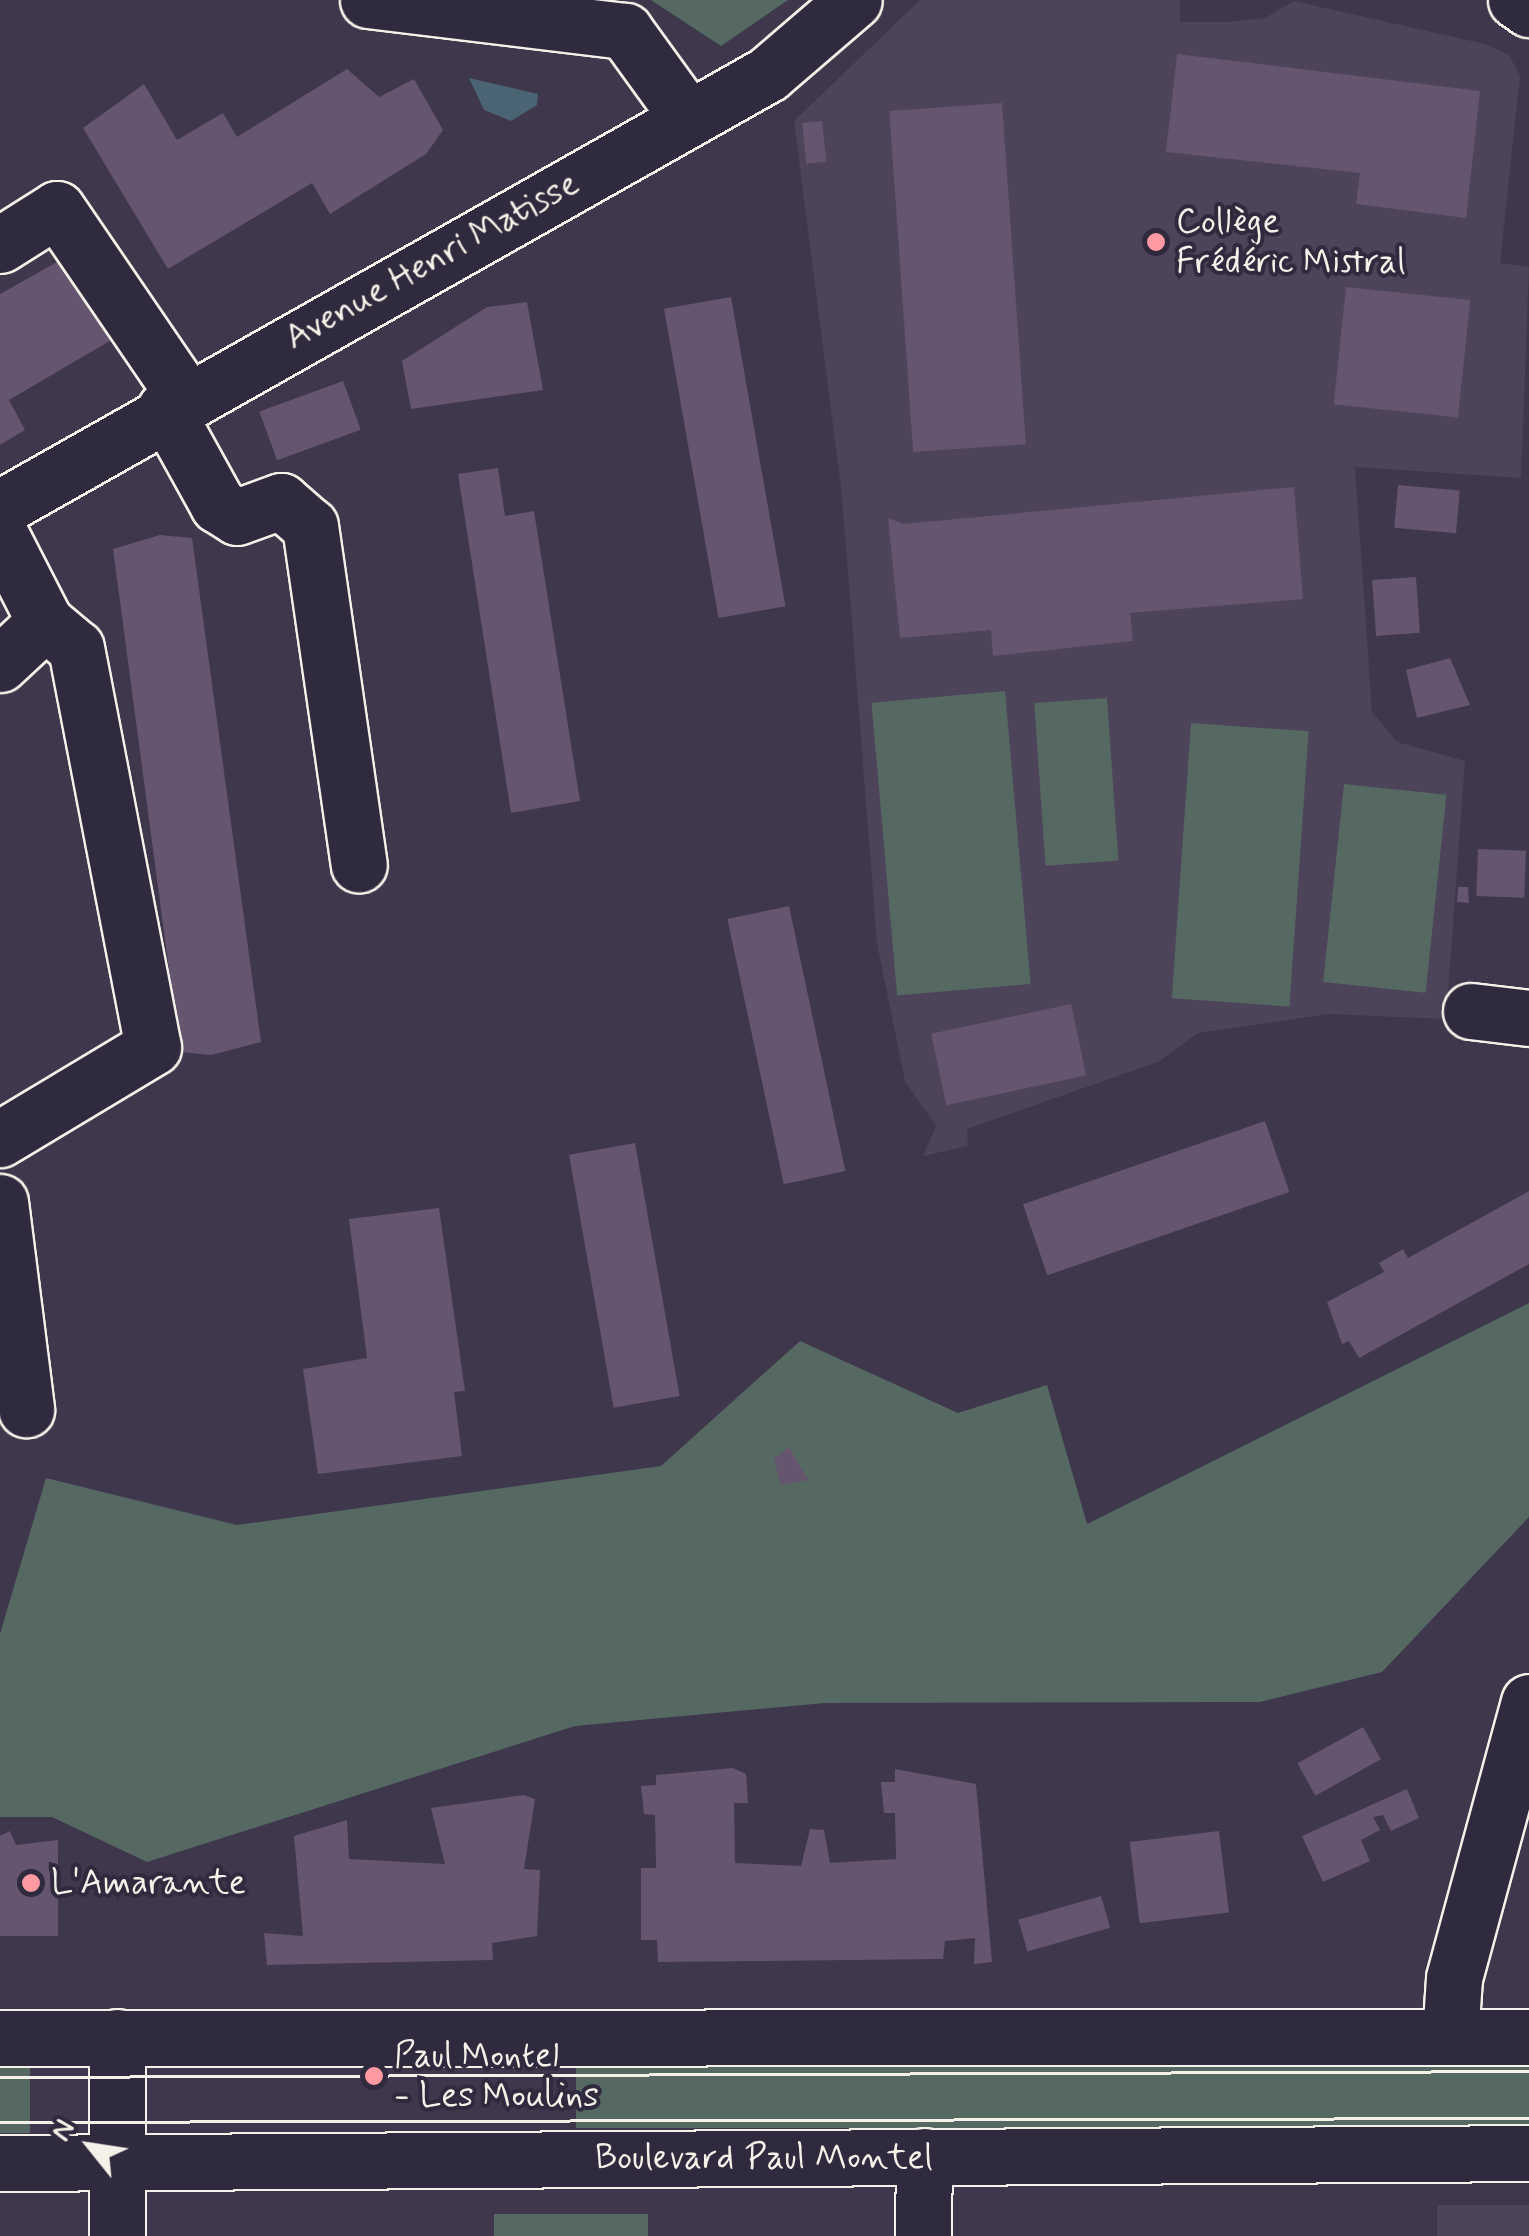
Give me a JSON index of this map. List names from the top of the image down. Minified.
{"streets":{"main road":["Avenue Henri Matisse","Boulevard Paul Montel"]},"places":["Collège Frédéric Mistral","L'Amarante","Paul Montel - Les Moulins"],"north":"top left"}
